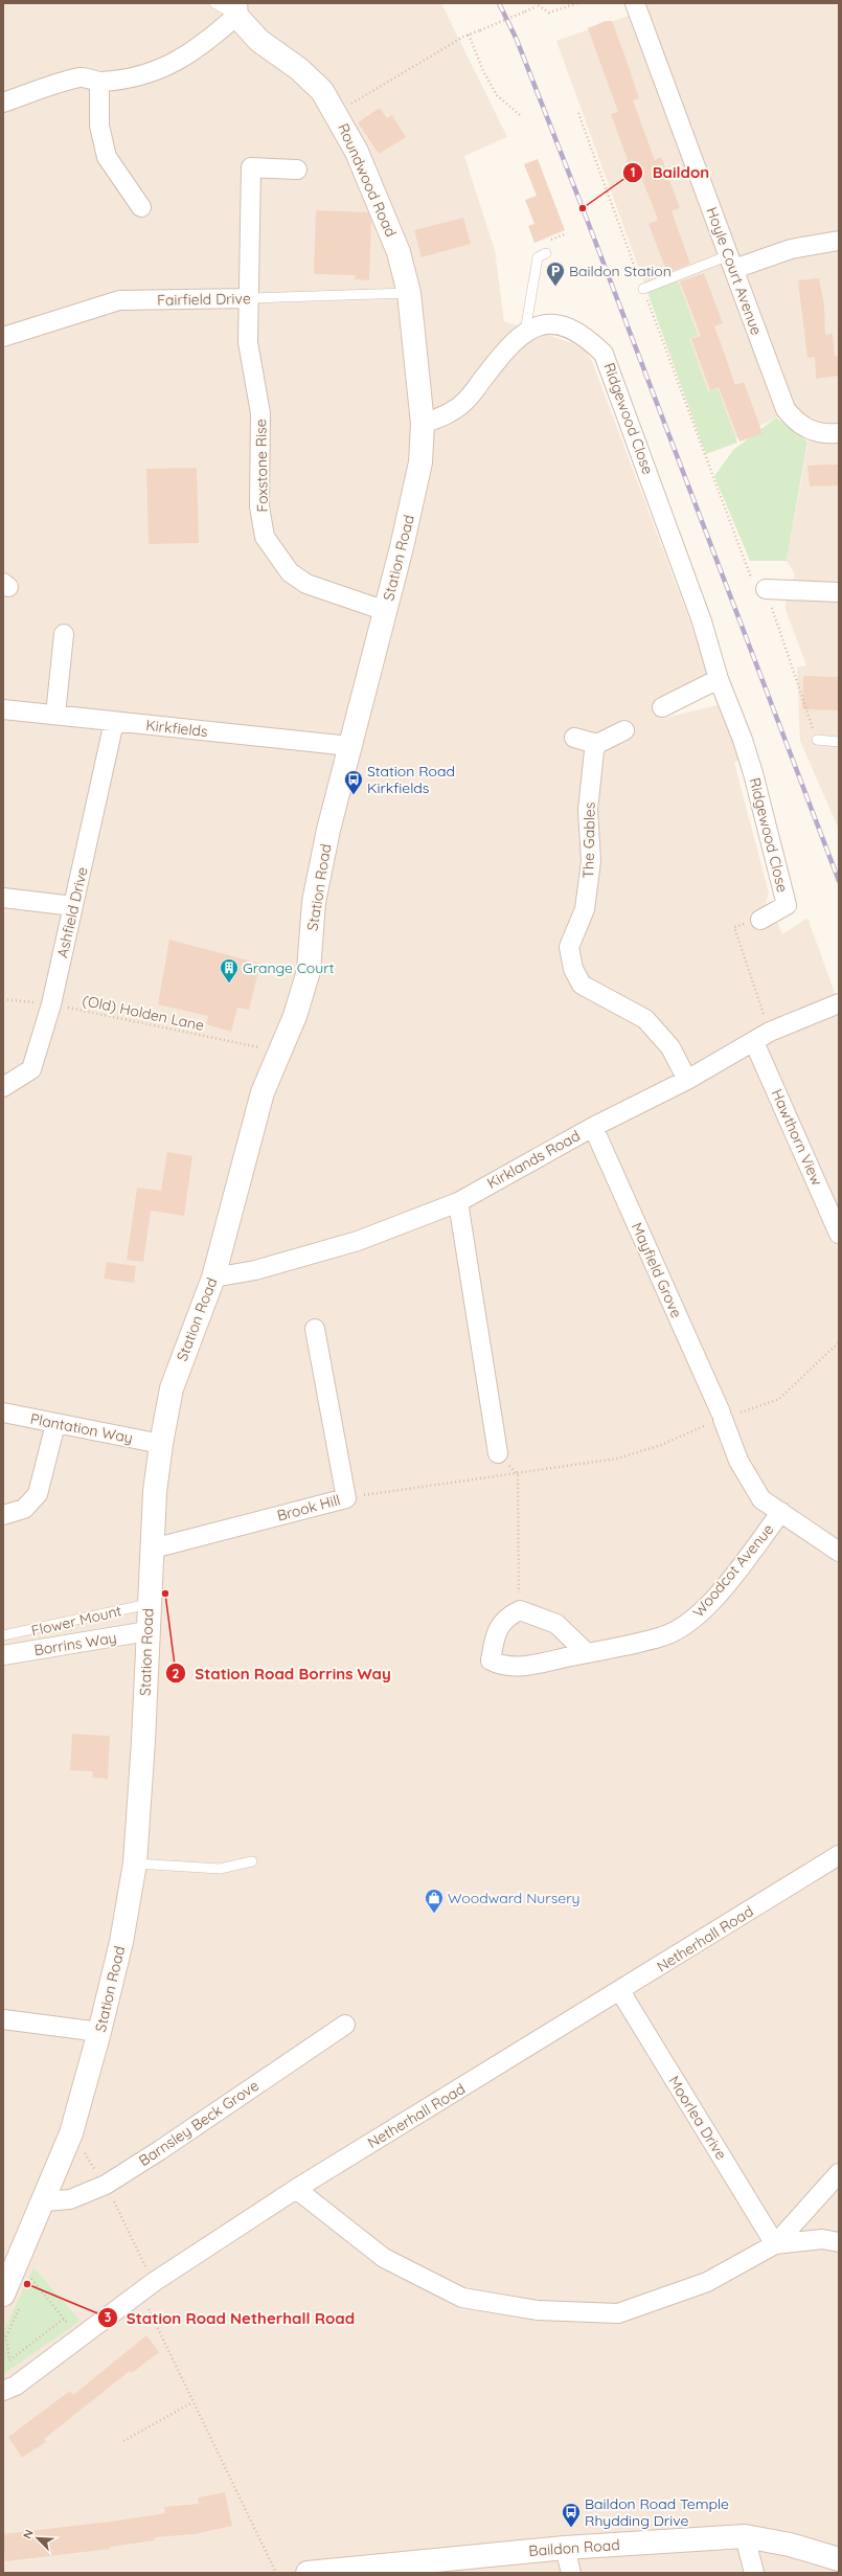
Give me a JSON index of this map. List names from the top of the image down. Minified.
{"streets":{"street":["Roundwood Road","Hoyle Court Avenue","Fairfield Drive","Ridgewood Close","Foxstone Rise","Station Road","Kirkfields","The Gables","Ashfield Drive","Hawthorn View","Kirklands Road","Mayfield Grove","Plantation Way","Brook Hill","Woodcot Avenue","Borrins Way","Netherhall Road","Moorlea Drive","Barnsley Beck Grove","Baildon Road"],"lane":["Flower Mount"],"path":["(Old) Holden Lane"]},"crossings":[["Roundwood Road","Fairfield Drive"],["Roundwood Road","Station Road"],["Fairfield Drive","Foxstone Rise"],["Ridgewood Close","Station Road"],["Foxstone Rise","Station Road"],["Station Road","Kirkfields"],["Station Road","(Old) Holden Lane"],["Station Road","Kirklands Road"],["Station Road","Plantation Way"],["Station Road","Brook Hill"],["Station Road","Flower Mount"],["Station Road","Borrins Way"],["Station Road","Barnsley Beck Grove"],["Kirkfields","Ashfield Drive"],["The Gables","Kirklands Road"],["Ashfield Drive","(Old) Holden Lane"],["Hawthorn View","Kirklands Road"],["Kirklands Road","Mayfield Grove"],["Mayfield Grove","Woodcot Avenue"],["Netherhall Road","Moorlea Drive"]],"places":{"other":["Baildon","Station Road Borrins Way","Station Road Netherhall Road"],"parking":["Baildon Station"],"bus stop":["Station Road Kirkfields","Baildon Road Temple Rhydding Drive"],"building":["Grange Court"],"shop":["Woodward Nursery"]},"north":"top left"}
